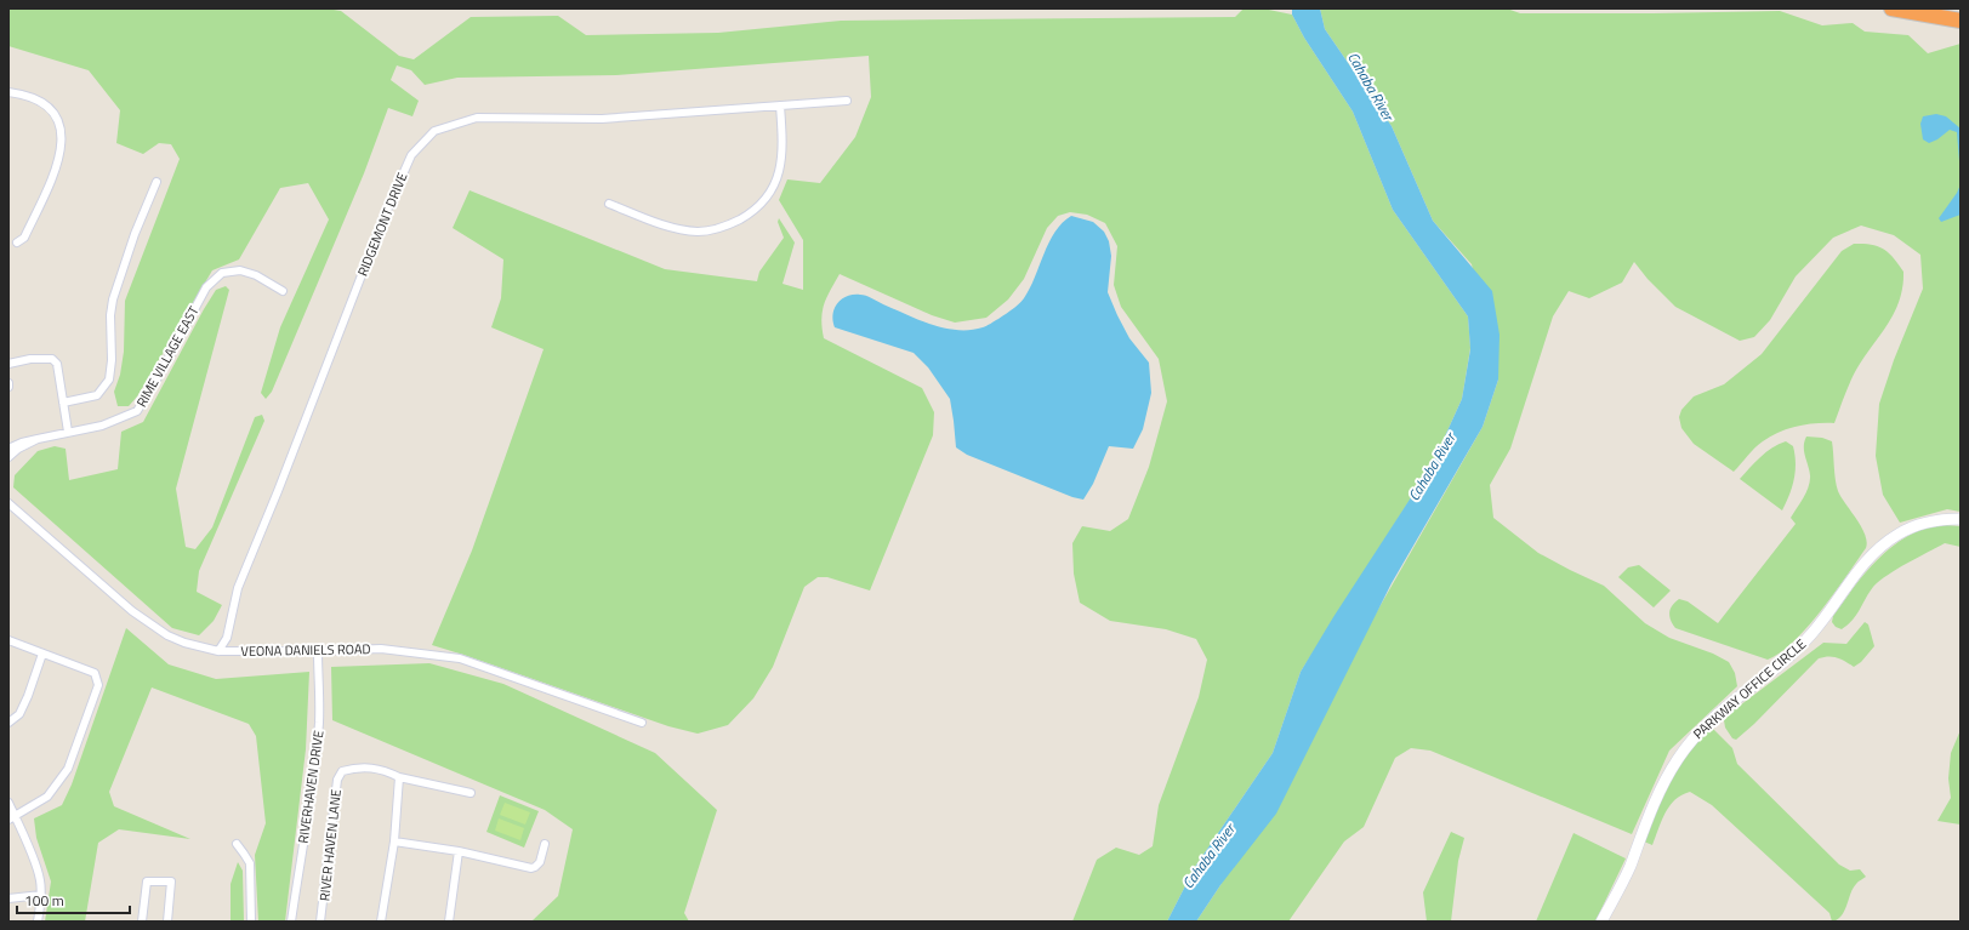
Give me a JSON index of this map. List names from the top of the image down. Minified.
{"streets":{"street":["RIDGEMONT DRIVE","RIME VILLAGE EAST","VEONA DANIELS ROAD","PARKWAY OFFICE CIRCLE","RIVERHAVEN DRIVE","RIVER HAVEN LANE"]},"crossings":[["RIDGEMONT DRIVE","VEONA DANIELS ROAD"],["VEONA DANIELS ROAD","RIVERHAVEN DRIVE"]],"water":["Cahaba River"],"scale_bar":"100 m"}
